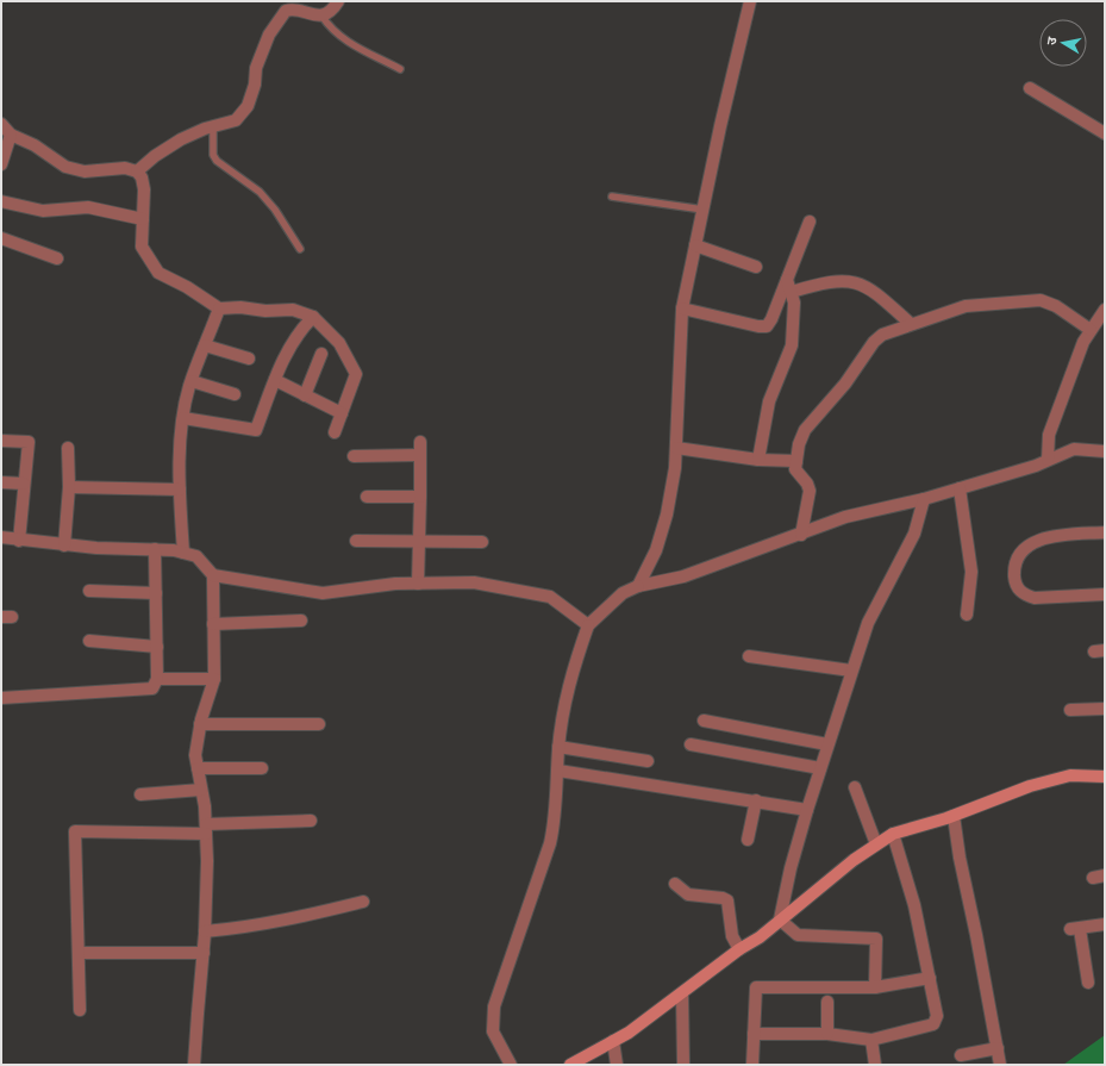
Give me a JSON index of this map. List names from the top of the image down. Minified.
{"north":"left"}
